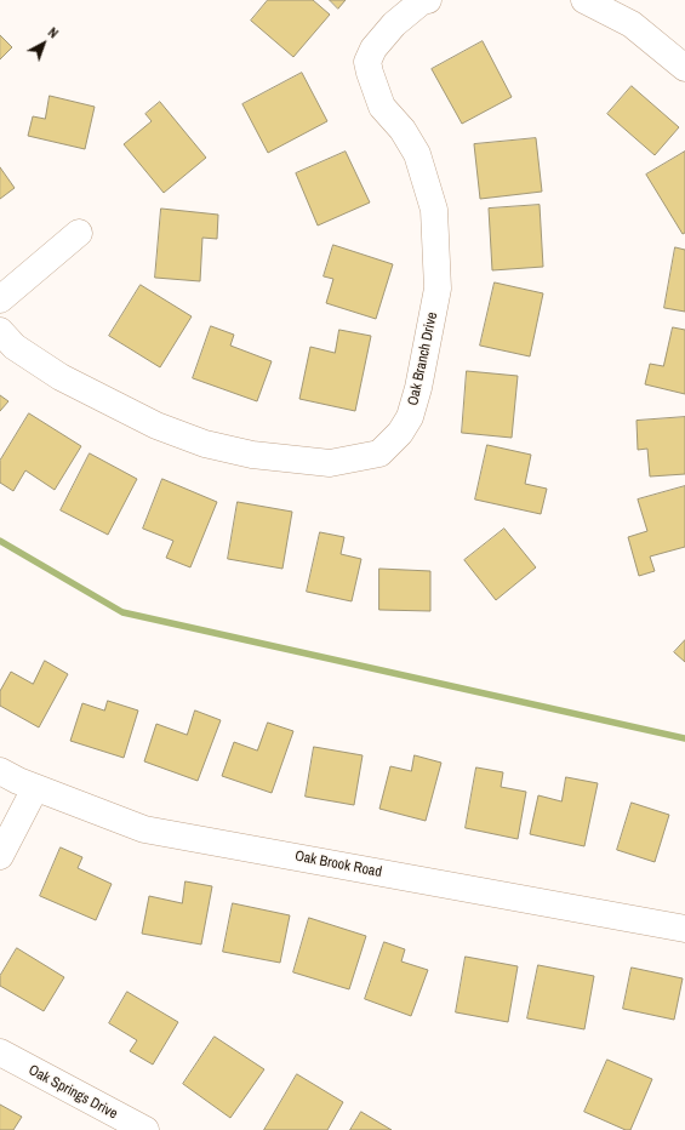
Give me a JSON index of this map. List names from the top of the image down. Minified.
{"streets":{"street":["Oak Branch Drive","Oak Brook Road","Oak Springs Drive"]},"north":"top right"}
